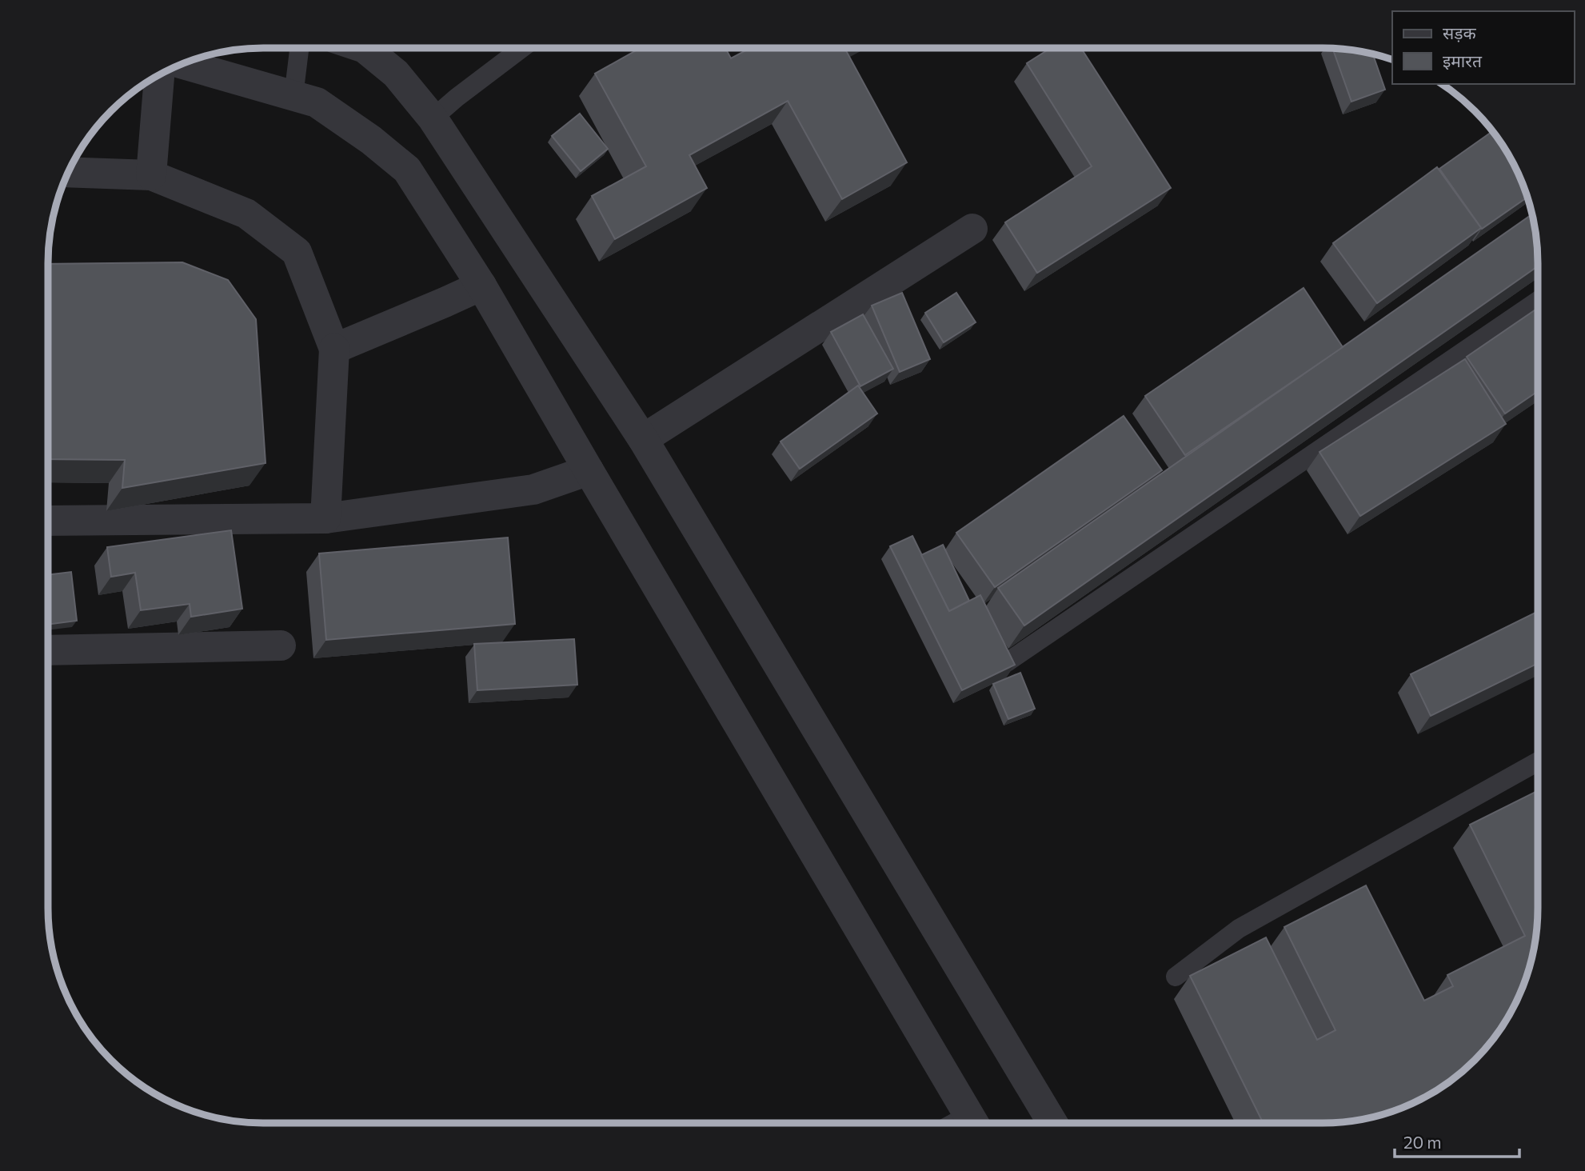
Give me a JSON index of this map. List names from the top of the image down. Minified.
{"legend":["सड़क","इमारत"],"scale_bar":"20 m"}
